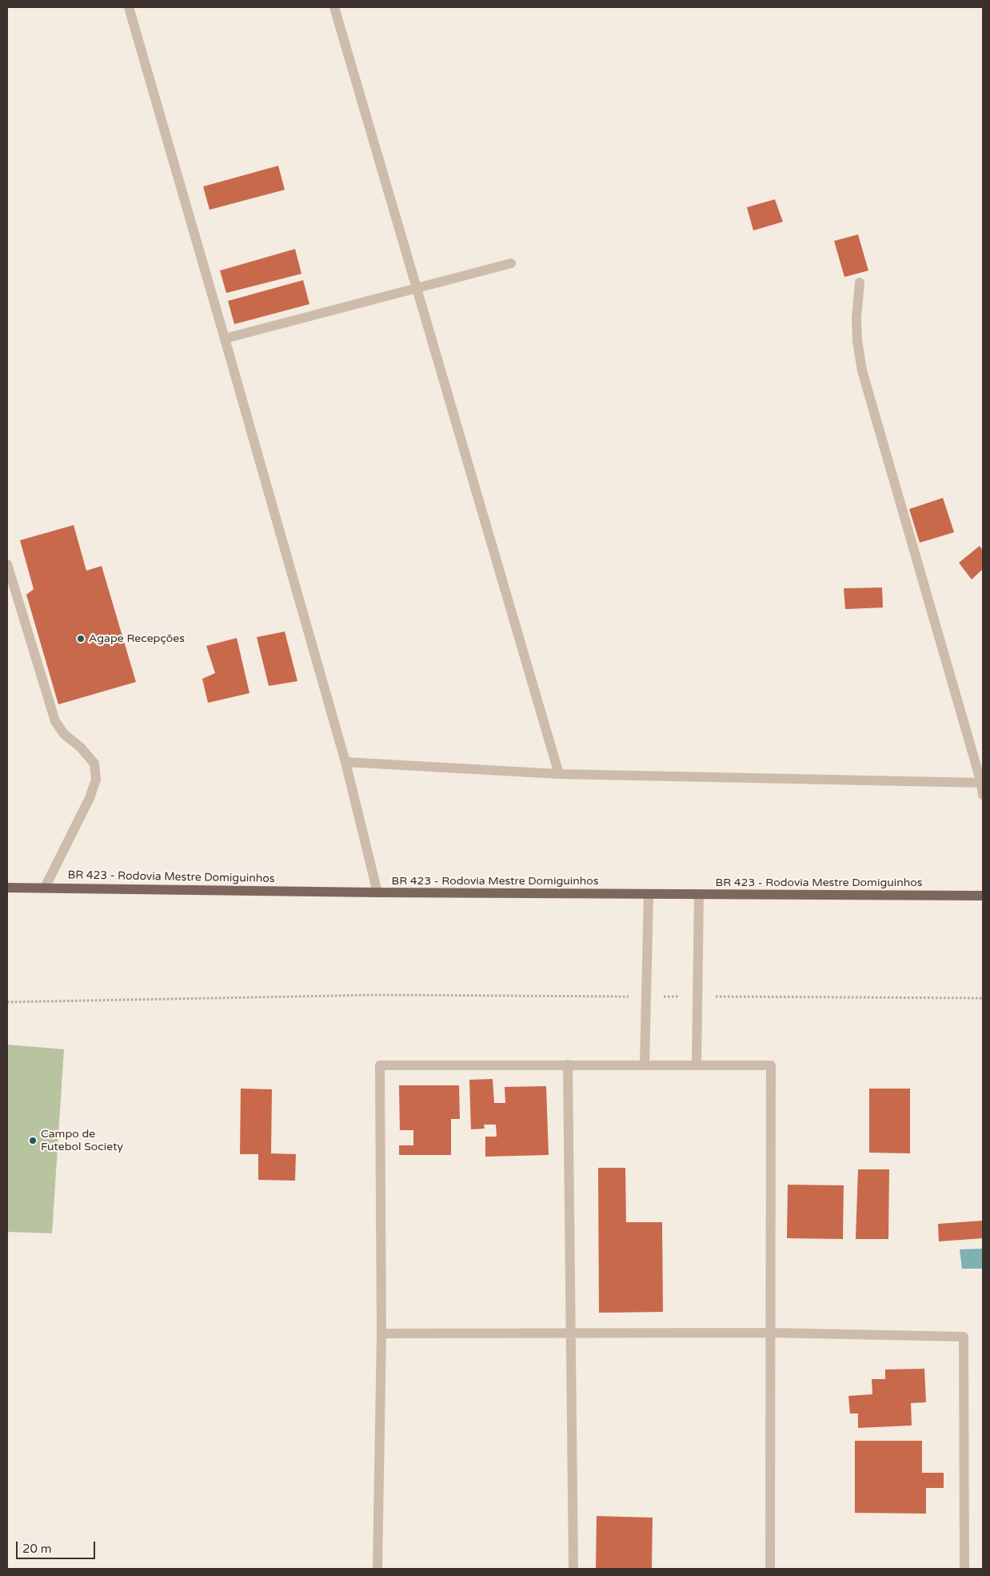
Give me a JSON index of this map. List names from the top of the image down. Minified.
{"streets":{"main road":["BR 423 - Rodovia Mestre Domiguinhos"]},"places":["Agape Recepções","Campo de Futebol Society"],"scale_bar":"20 m"}
